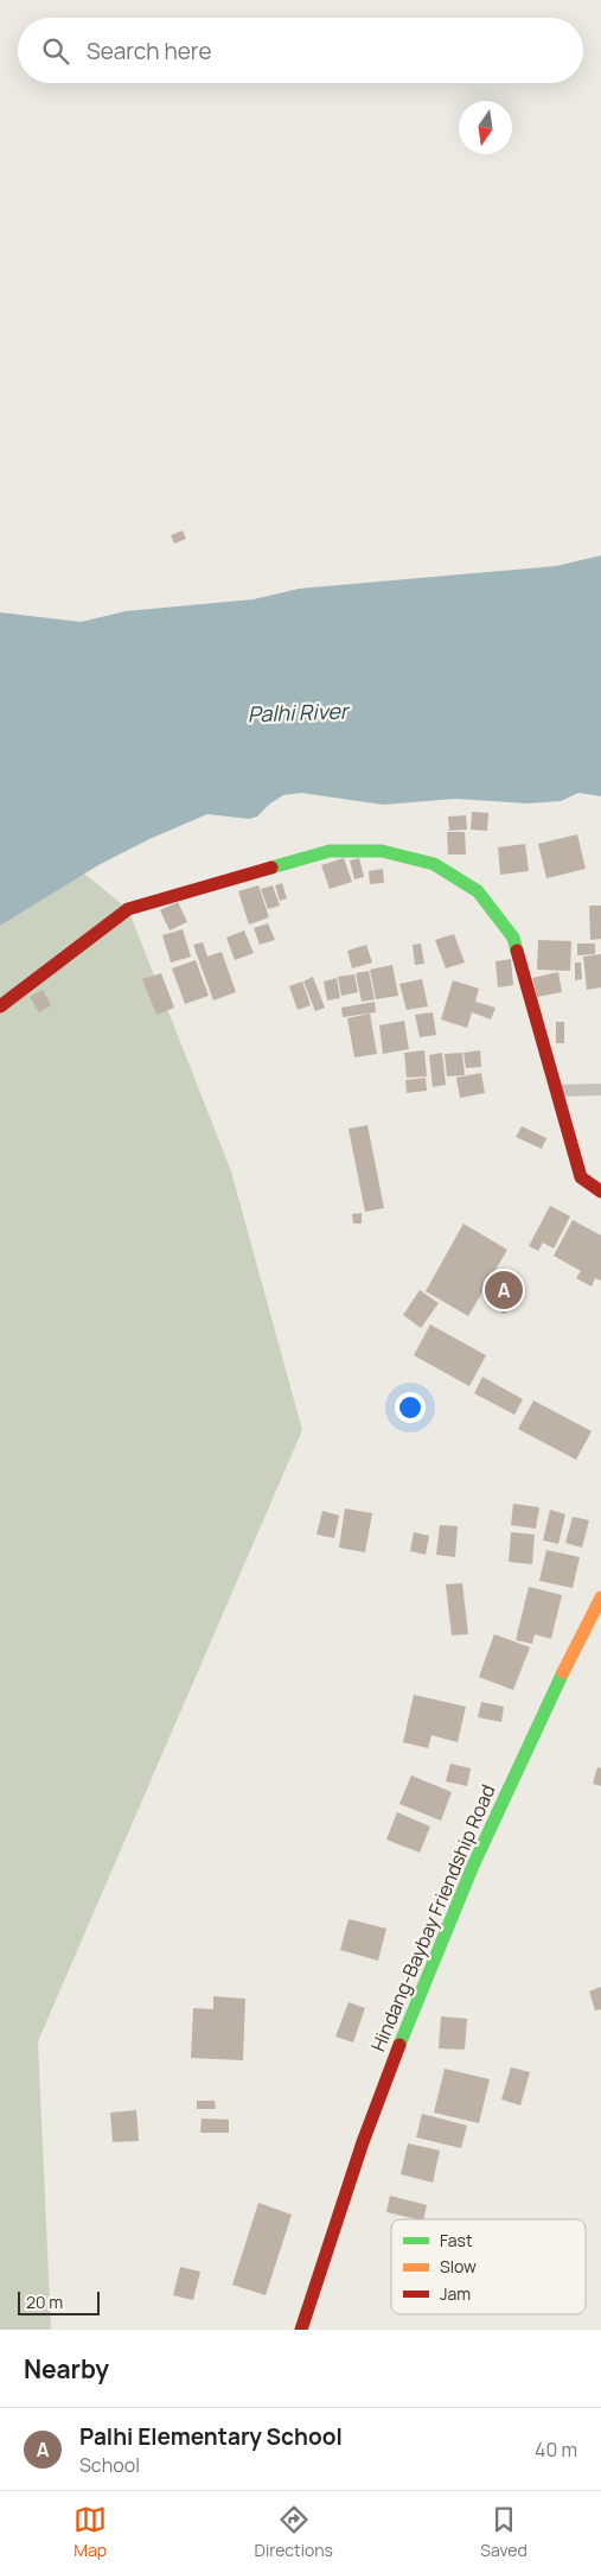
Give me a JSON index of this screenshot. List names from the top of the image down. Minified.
{"streets":{"street":["Hindang-Baybay Friendship Road"]},"water":["Palhi River"],"legend":["Fast","Slow","Jam"],"scale_bar":"20 m","north":"bottom","page":{"search":"Search here","pins":"A","scale":"20 m","heading":"Nearby","list":[{"mark":"A","name":"Palhi Elementary School","note":"School","value":"40 m"}],"nav":["Map","Directions","Saved"]}}
